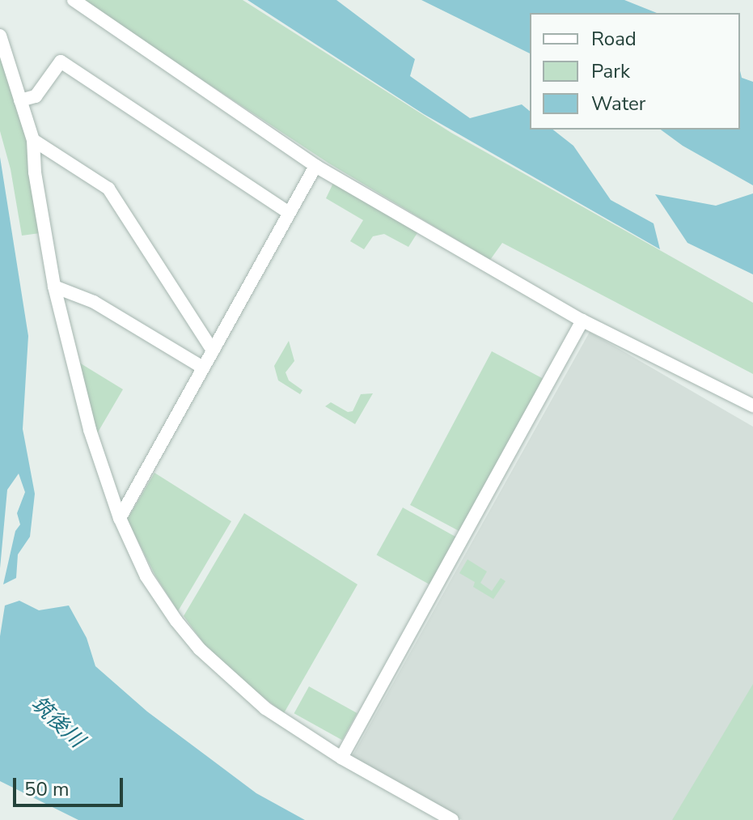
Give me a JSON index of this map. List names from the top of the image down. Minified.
{"water":["筑後川"],"legend":["Road","Park","Water"],"scale_bar":"50 m"}
